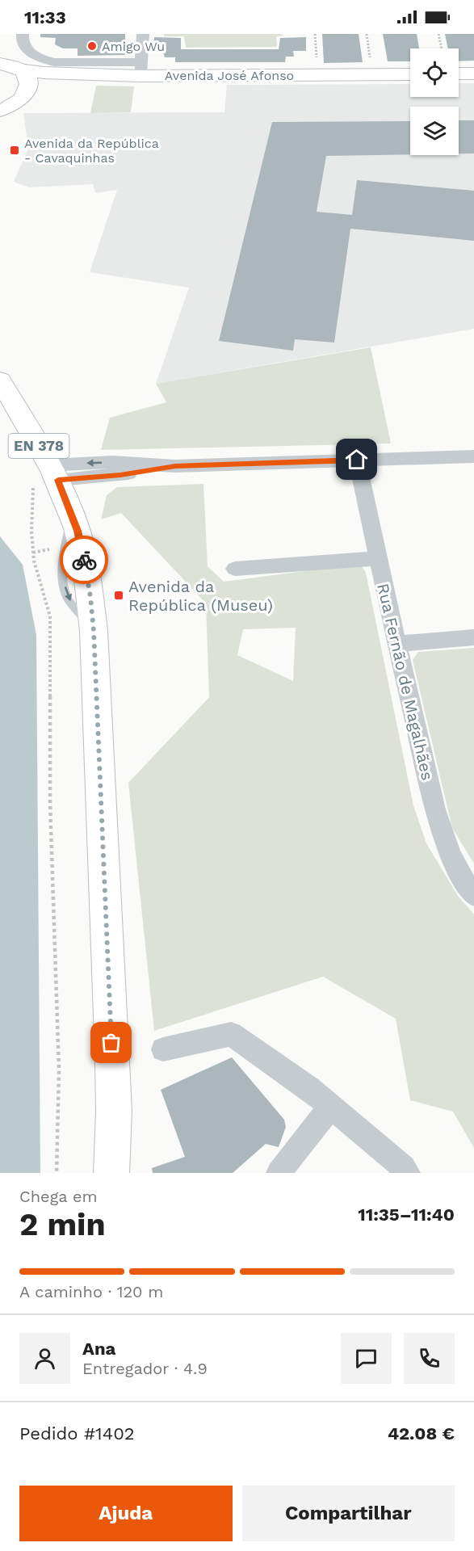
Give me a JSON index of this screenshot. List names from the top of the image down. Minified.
{"streets":{"main road":["Avenida José Afonso","EN 378"],"street":["Rua Fernão de Magalhães"]},"places":{"other":["Amigo Wu"],"transit":["Avenida da República - Cavaquinhas","Avenida da República (Museu)"]},"page":{"status":"11:33","heading":["2 min","Chega em","11:35–11:40"],"panel":["Ana","Entregador · 4.9","Pedido #1402","42.08 €"],"bar":"A caminho · 120 m","buttons":["Ajuda","Compartilhar"]}}
